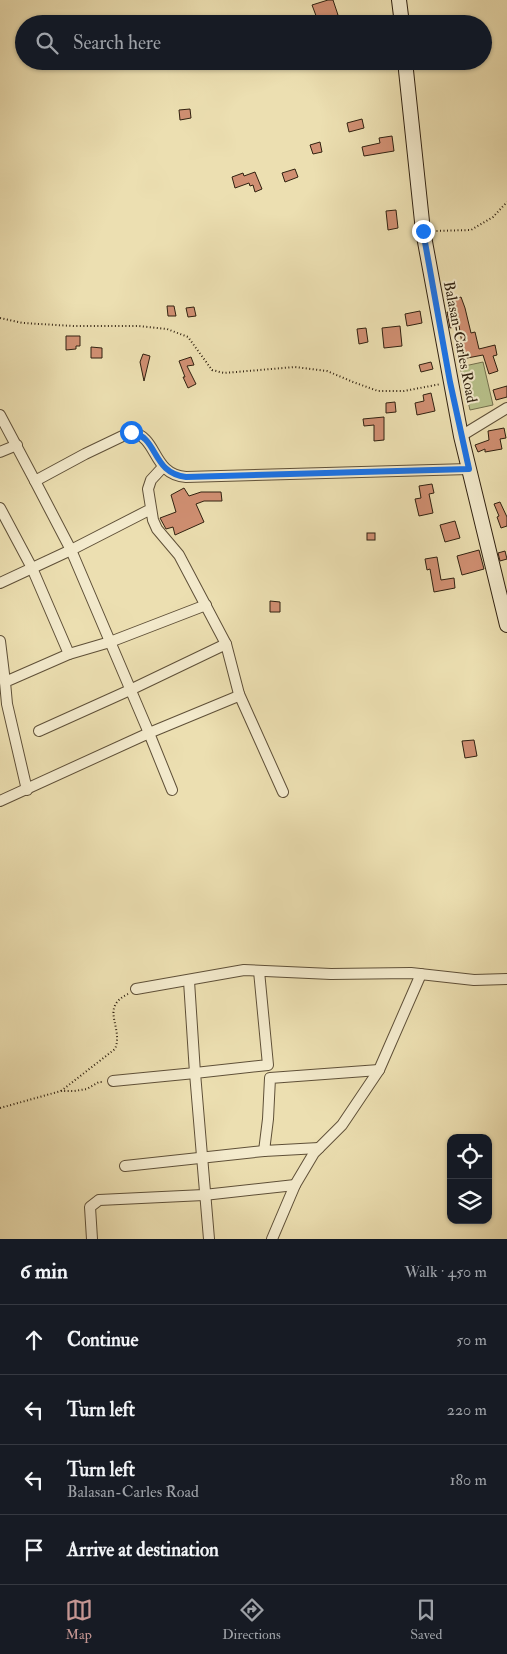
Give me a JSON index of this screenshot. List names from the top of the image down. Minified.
{"streets":{"main road":["Balasan-Carles Road"]},"page":{"search":"Search here","heading":["6 min","Walk · 450 m"],"list":[["Continue","50 m"],["Turn left","220 m"],["Turn left","Balasan-Carles Road","180 m"],"Arrive at destination"],"nav":["Map","Directions","Saved"]}}
